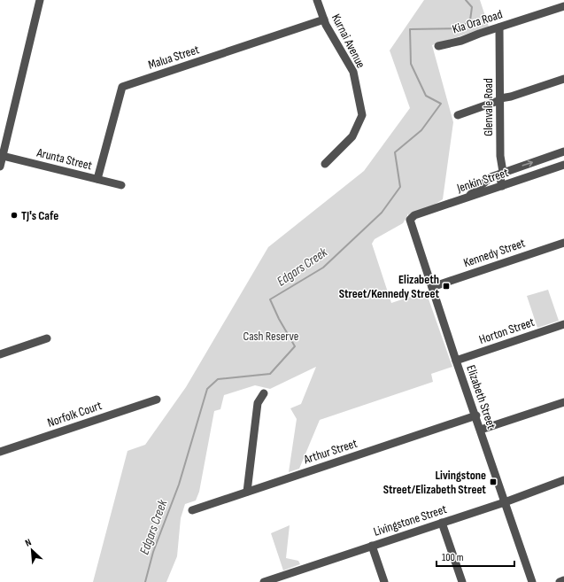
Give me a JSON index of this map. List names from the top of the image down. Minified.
{"streets":{"street":["Kia Ora Road","Kurnai Avenue","Malua Street","Glenvale Road","Arunta Street","Jenkin Street","Kennedy Street","Horton Street","Elizabeth Street","Norfolk Court","Arthur Street","Livingstone Street"]},"crossings":[["Kia Ora Road","Glenvale Road"],["Kurnai Avenue","Malua Street"],["Malua Street","Arunta Street"],["Glenvale Road","Jenkin Street"],["Jenkin Street","Elizabeth Street"],["Kennedy Street","Elizabeth Street"],["Horton Street","Elizabeth Street"],["Elizabeth Street","Arthur Street"],["Elizabeth Street","Livingstone Street"]],"water":["Edgars Creek"],"parks":["Cash Reserve"],"places":{"other":["TJ's Cafe"],"transit":["Elizabeth Street/Kennedy Street","Livingstone Street/Elizabeth Street"]},"scale_bar":"100 m","north":"top left"}
